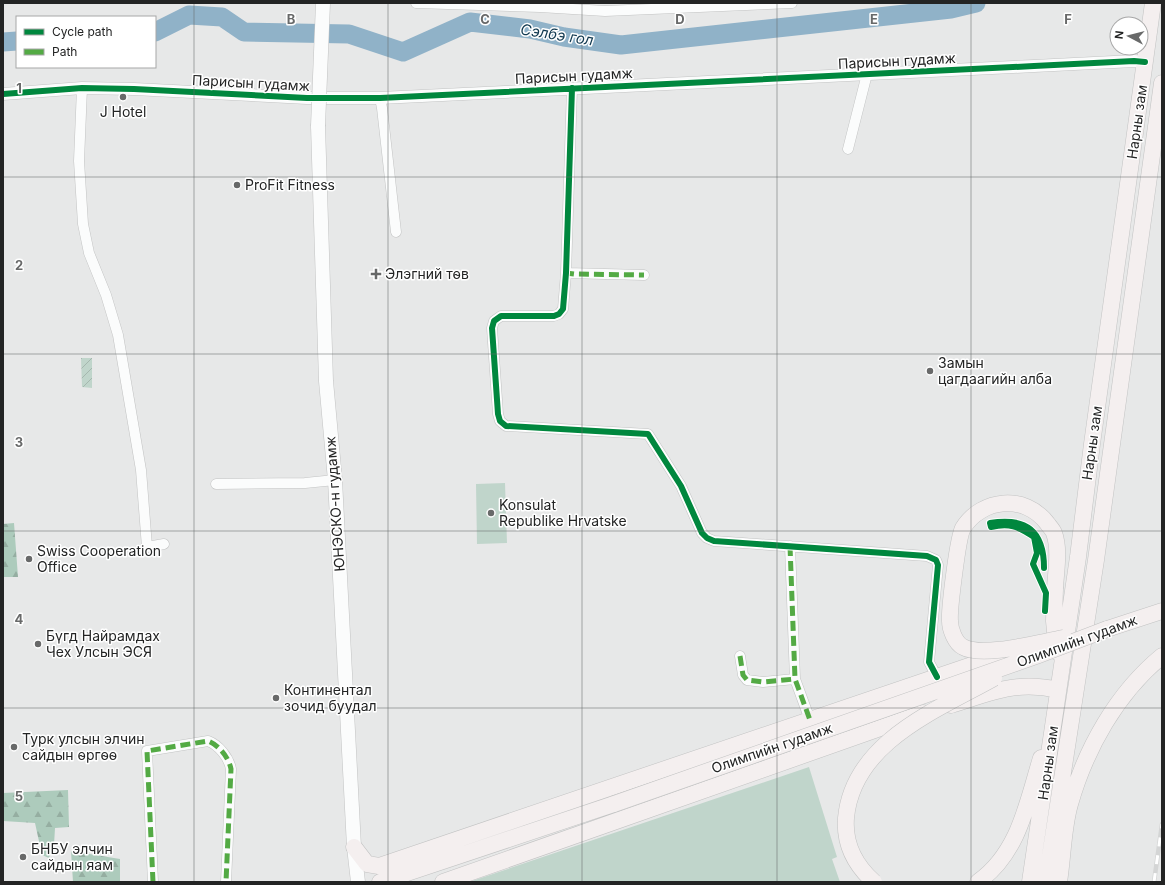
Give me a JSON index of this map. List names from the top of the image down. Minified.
{"streets":{"main road":["Нарны зам","ЮНЭСКО-н гудамж","Олимпийн гудамж"],"street":["Парисын гудамж"]},"crossings":[["Парисын гудамж","Нарны зам"]],"water":["Сэлбэ гол"],"places":{"other":["J Hotel","ProFit Fitness","Замын цагдаагийн алба","Konsulat Republike Hrvatske","Swiss Cooperation Office","Бүгд Найрамдах Чех Улсын ЭСЯ","Континентал зочид буудал","Турк улсын элчин сайдын өргөө","БНБУ элчин сайдын яам"],"health":["Элэгний төв"]},"legend":["Cycle path","Path"],"north":"left","grid":{"columns":["B","C","D","E","F"],"rows":["1","2","3","4","5"]}}
